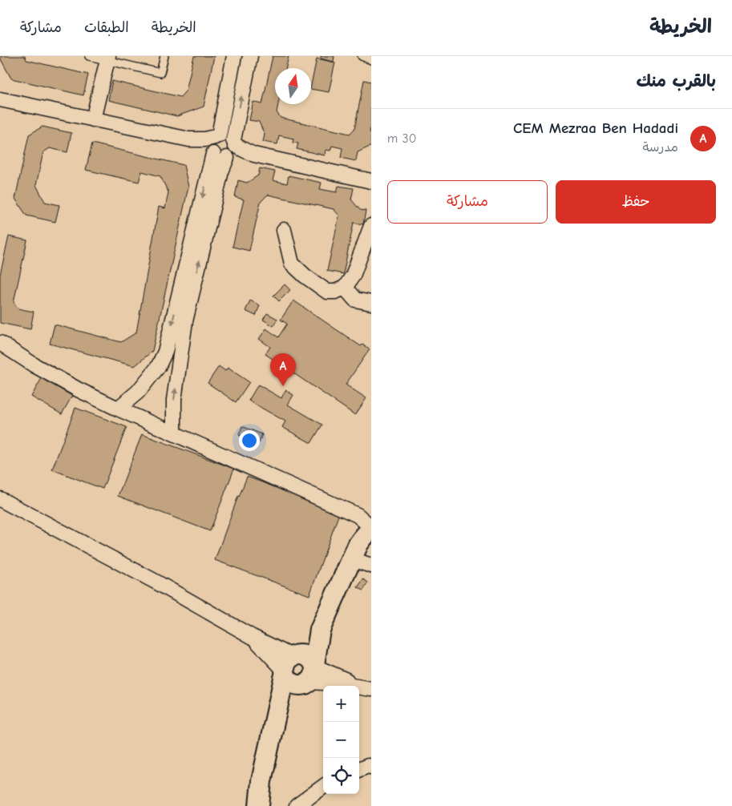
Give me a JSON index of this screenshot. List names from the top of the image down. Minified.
{"north":"top","page":{"header":"الخريطة","nav":["الخريطة","الطبقات","مشاركة"],"heading":"بالقرب منك","list":[{"mark":"A","name":"CEM Mezraa Ben Hadadi","note":"مدرسة","value":"30 m"}],"buttons":["حفظ","مشاركة"],"pins":"A","map_buttons":["+","−"]}}
